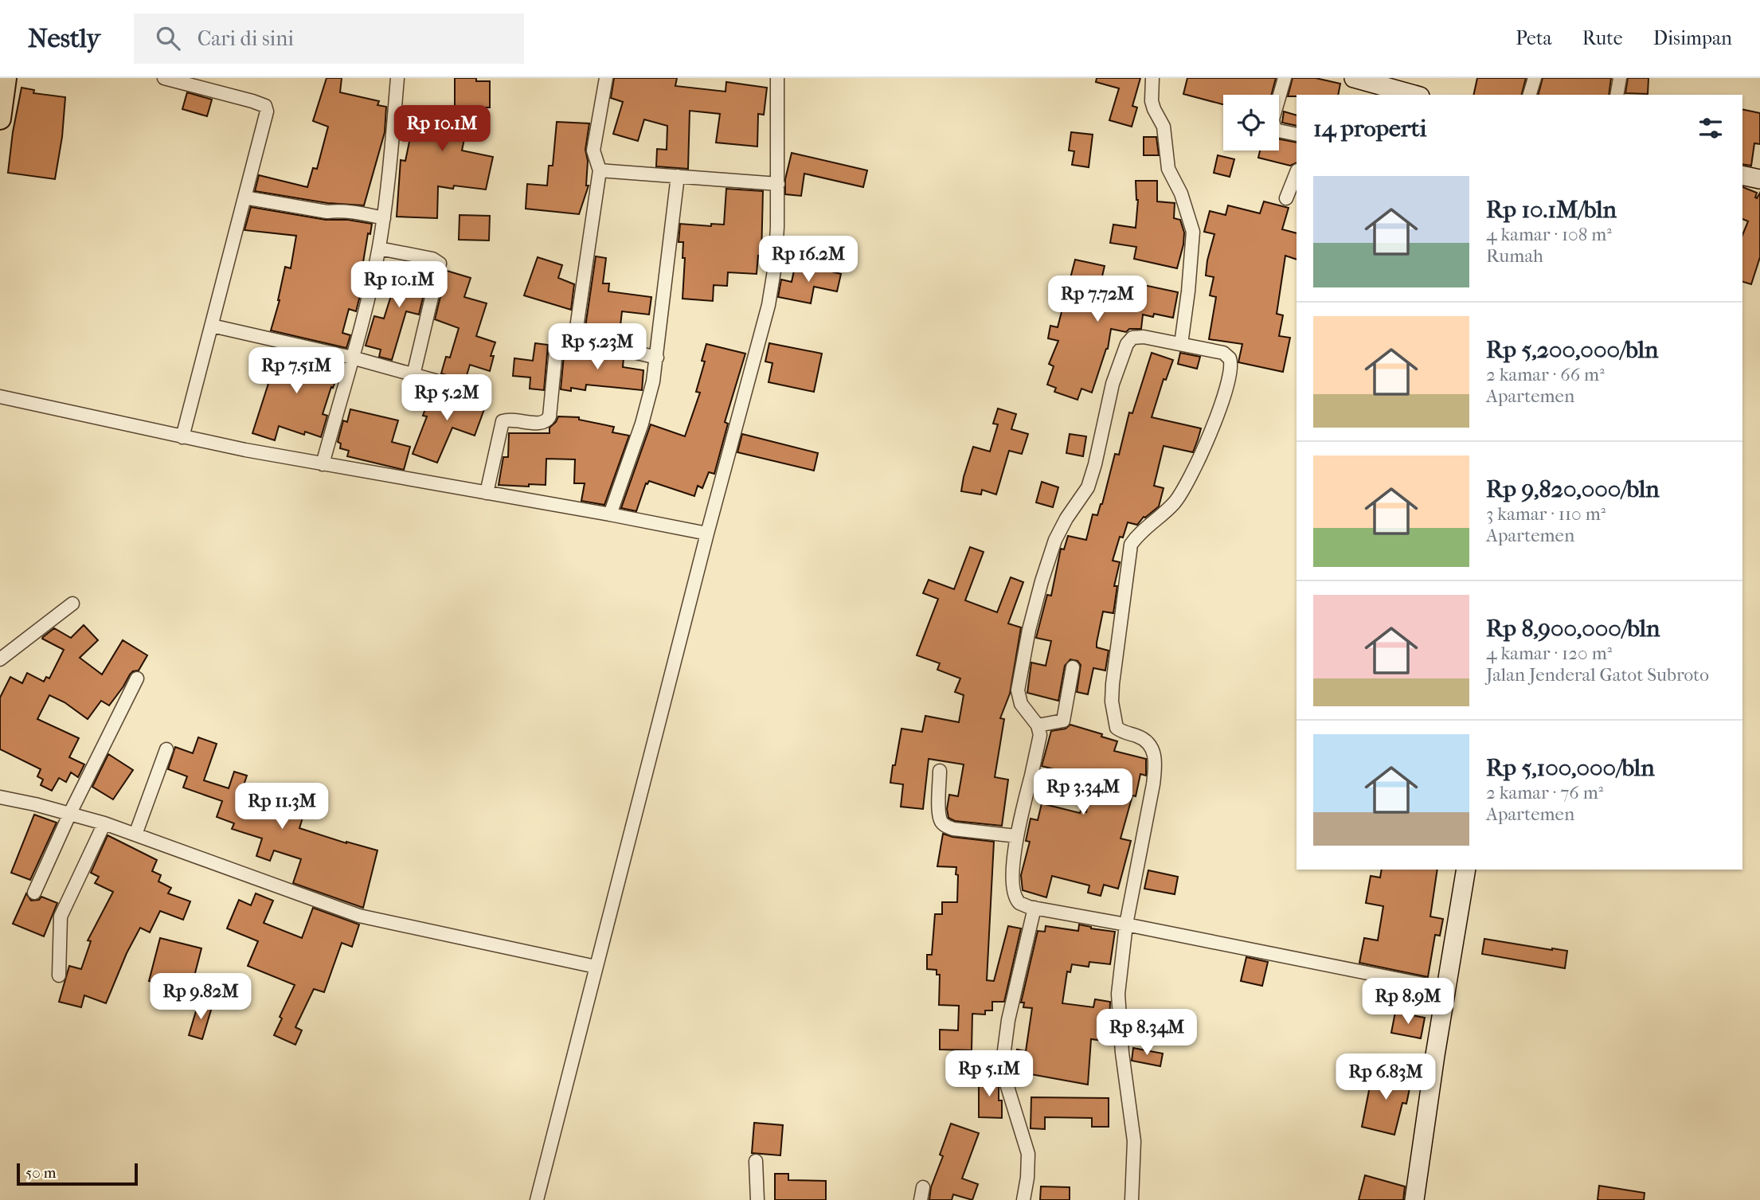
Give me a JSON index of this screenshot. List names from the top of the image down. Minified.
{"scale_bar":"50 m","page":{"header":"Nestly","search":"Cari di sini","nav":["Peta","Rute","Disimpan"],"heading":"14 properti","price":["Rp 10.1M","Rp 16.2M","Rp 10.1M","Rp 7.72M","Rp 5.23M","Rp 7.51M","Rp 5.2M","Rp 3.34M","Rp 11.3M","Rp 9.82M","Rp 8.9M","Rp 8.34M","Rp 5.1M","Rp 6.83M"],"list":[{"name":"Rp 10.1M/bln","note":"4 kamar · 108 m² · Rumah"},{"name":"Rp 5,200,000/bln","note":"2 kamar · 66 m² · Apartemen"},{"name":"Rp 9,820,000/bln","note":"3 kamar · 110 m² · Apartemen"},{"name":"Rp 8,900,000/bln","note":"4 kamar · 120 m² · Jalan Jenderal Gatot Subroto"},{"name":"Rp 5,100,000/bln","note":"2 kamar · 76 m² · Apartemen"}],"scale":"50 m"}}
